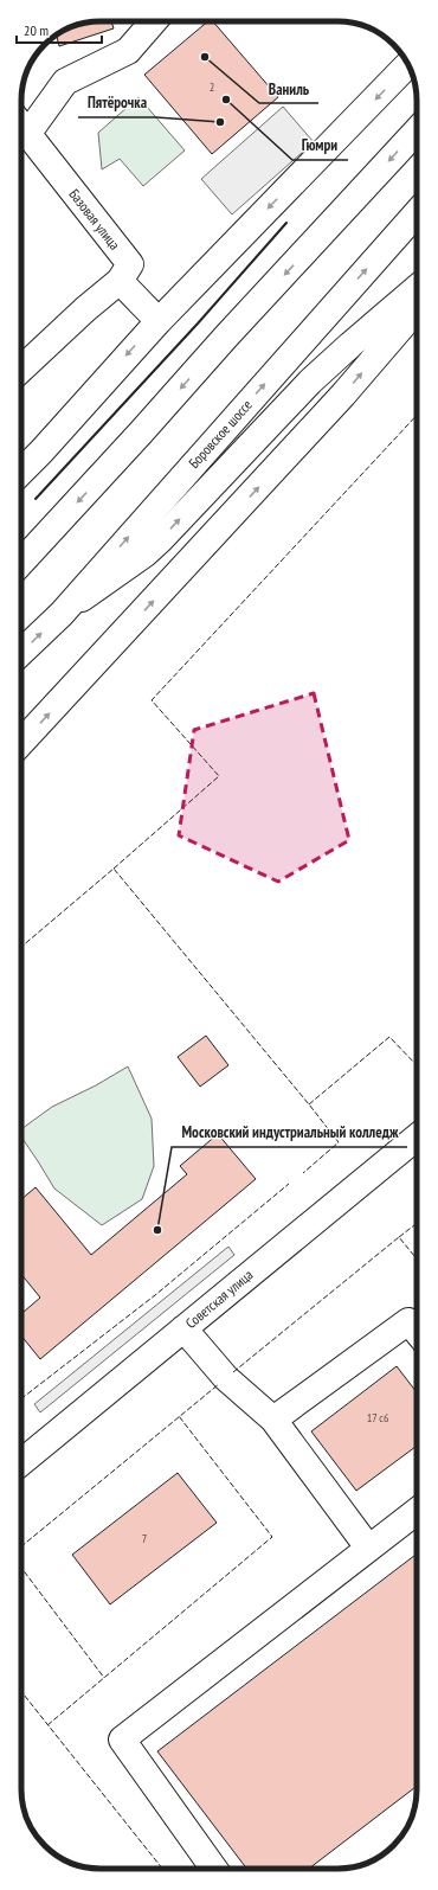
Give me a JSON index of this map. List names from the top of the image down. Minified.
{"streets":{"street":["Базовая улица","Боровское шоссе","Советская улица"]},"places":["Ваниль","Гюмри","Пятёрочка","Московский индустриальный колледж"],"house_numbers":["2","17 с6","7"],"scale_bar":"20 m"}
